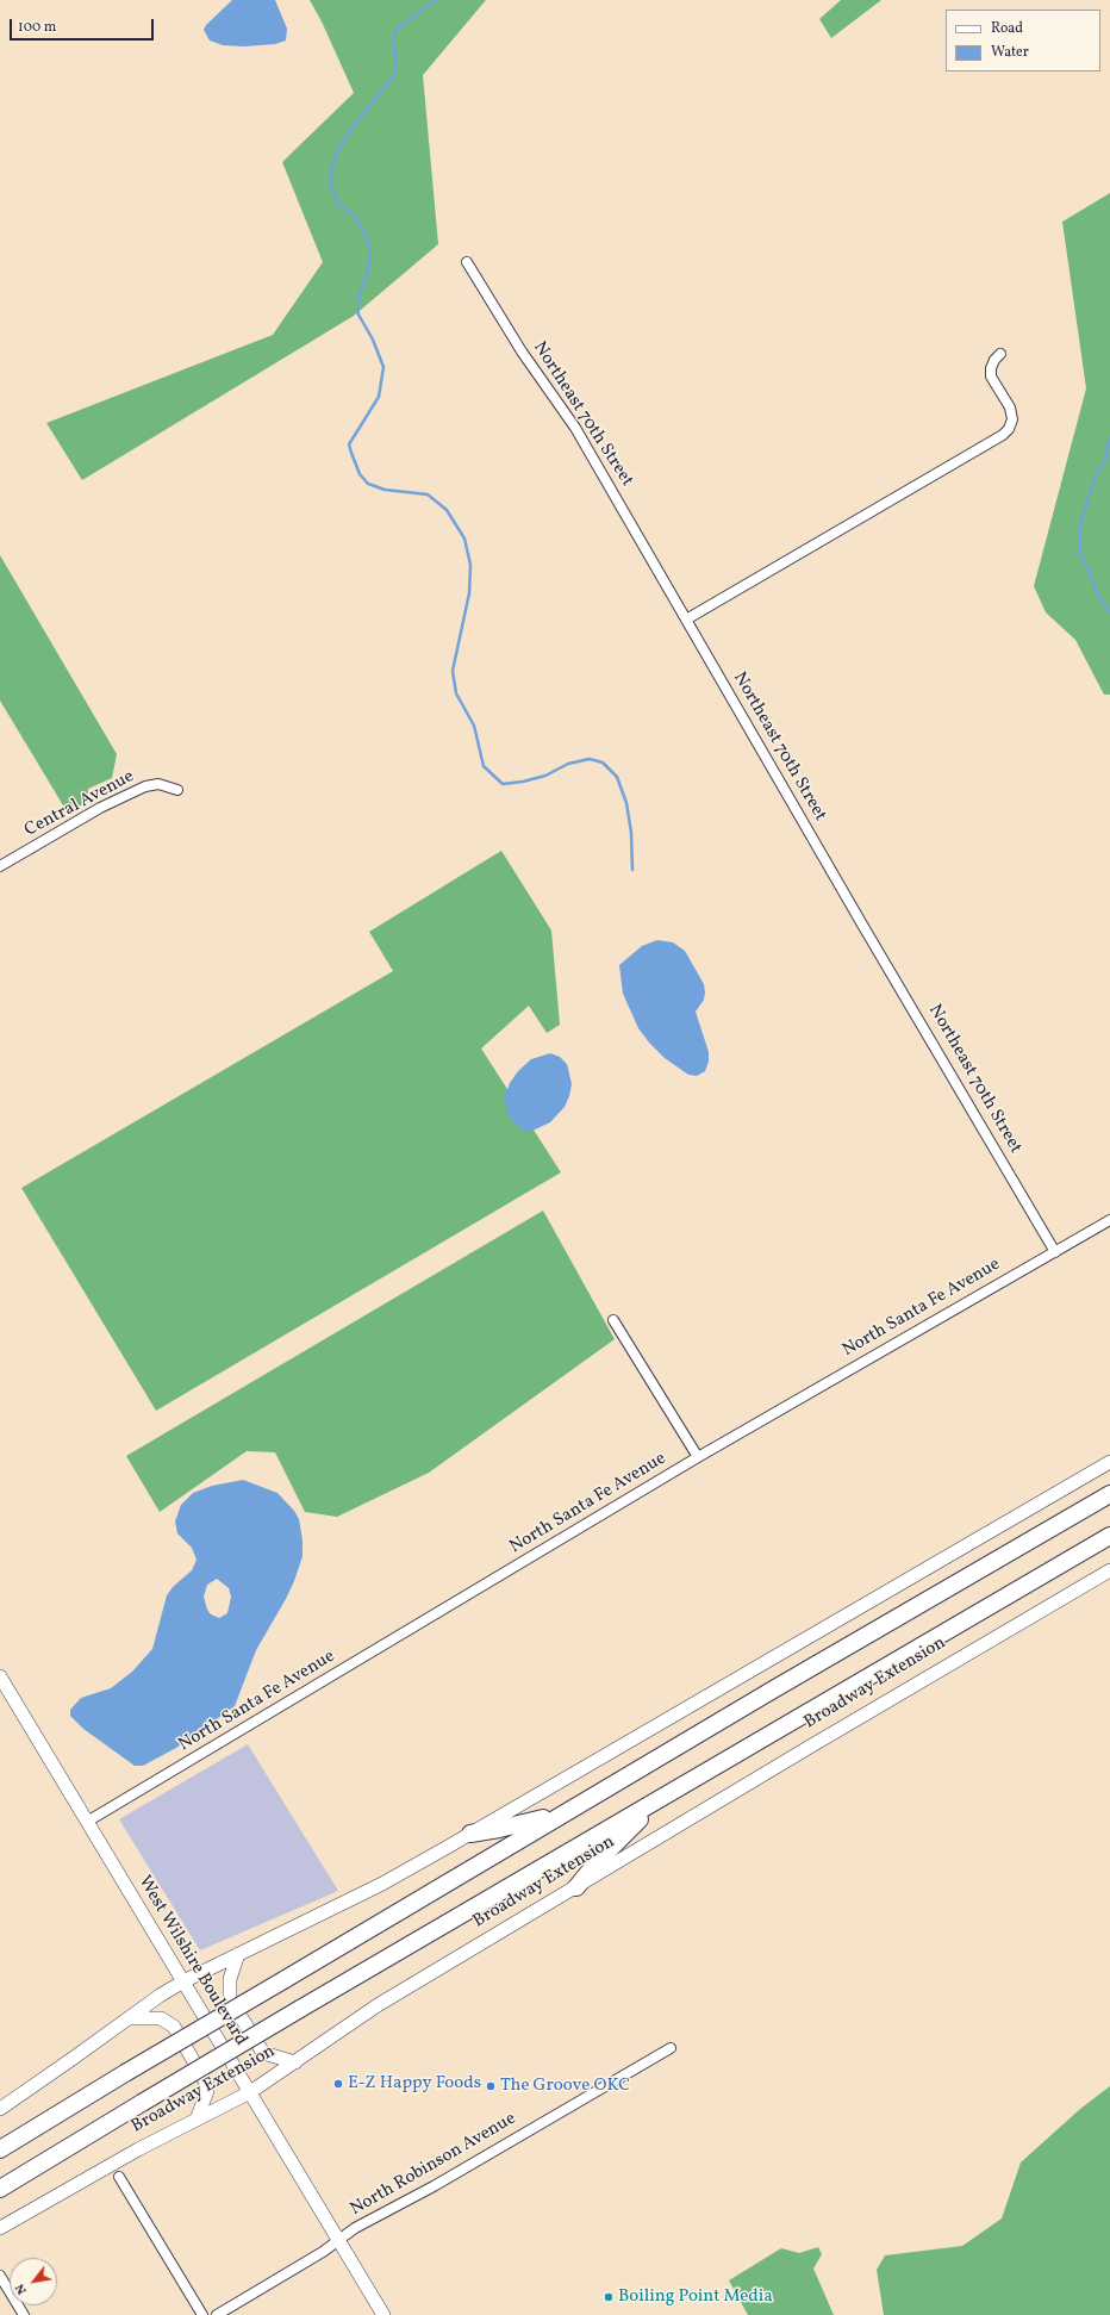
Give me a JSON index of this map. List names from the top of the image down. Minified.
{"streets":{"highway":["Broadway Extension"],"main road":["West Wilshire Boulevard"],"street":["Northeast 70th Street","Central Avenue","North Santa Fe Avenue","North Robinson Avenue"]},"crossings":[["Northeast 70th Street","North Santa Fe Avenue"],["North Santa Fe Avenue","West Wilshire Boulevard"],["Broadway Extension","West Wilshire Boulevard"],["West Wilshire Boulevard","North Robinson Avenue"]],"places":["E-Z Happy Foods","The Groove OKC","Boiling Point Media"],"legend":["Road","Water"],"scale_bar":"100 m","north":"bottom left"}
